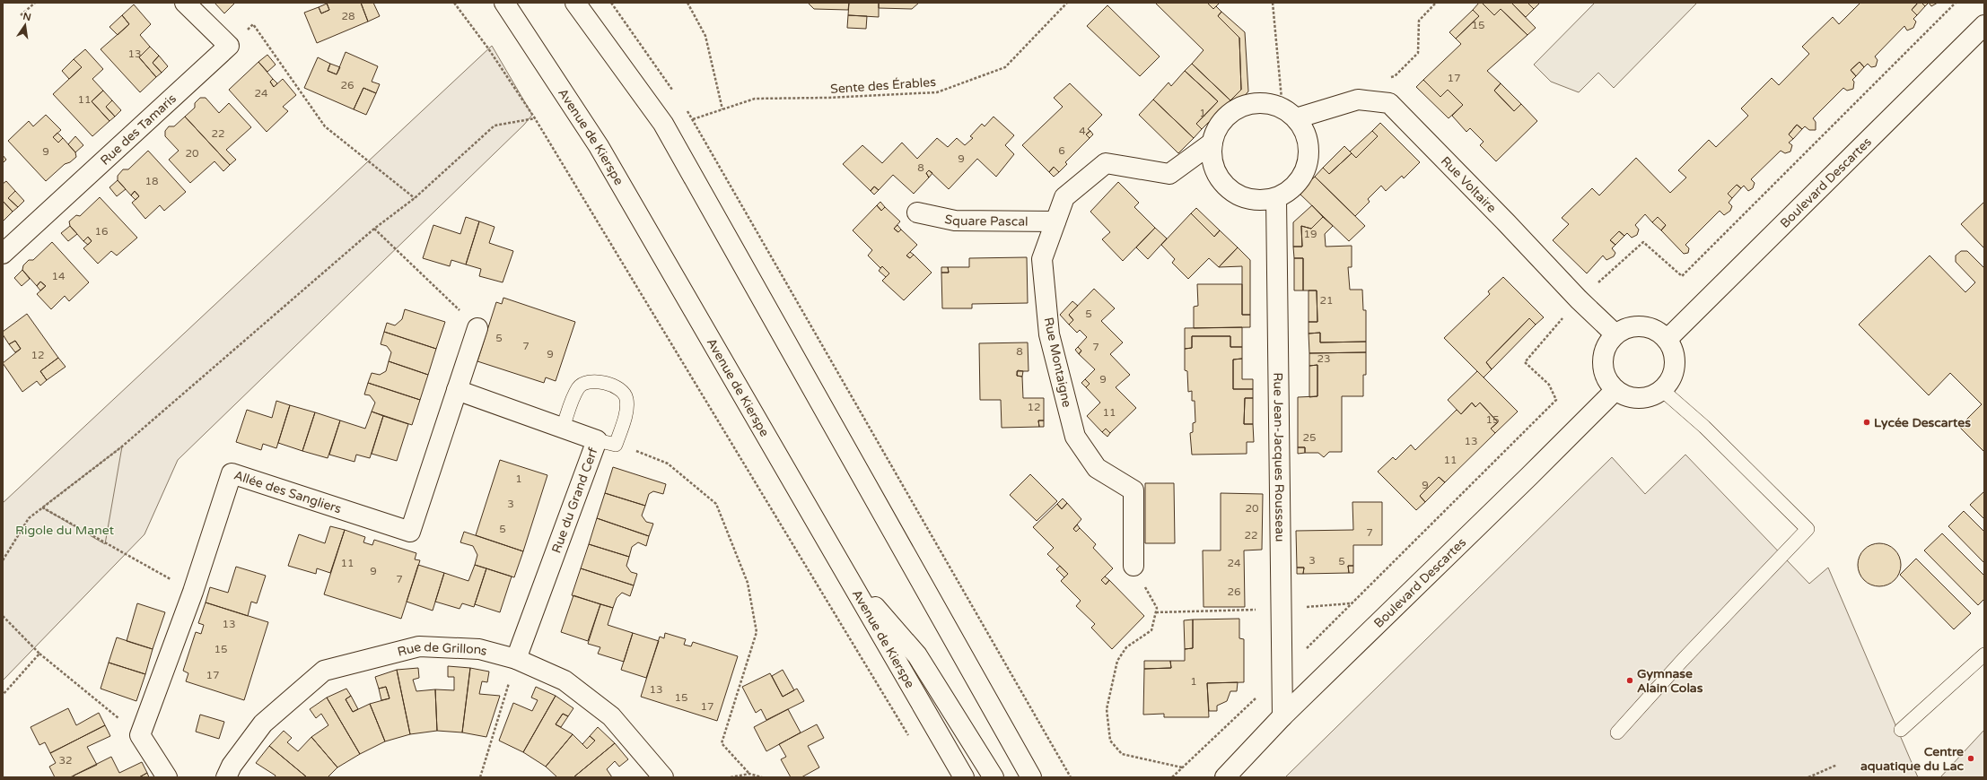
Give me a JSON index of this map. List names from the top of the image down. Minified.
{"streets":{"street":["Rue des Tamaris","Avenue de Kierspe","Boulevard Descartes","Rue Voltaire","Square Pascal","Rue Montaigne","Rue Jean-Jacques Rousseau","Allée des Sangliers","Rue du Grand Cerf","Rue de Grillons"],"path":["Sente des Érables"]},"crossings":[["Boulevard Descartes","Rue Voltaire"],["Boulevard Descartes","Rue Jean-Jacques Rousseau"],["Rue Voltaire","Rue Montaigne"],["Rue Voltaire","Rue Jean-Jacques Rousseau"],["Square Pascal","Rue Montaigne"],["Rue Montaigne","Rue Jean-Jacques Rousseau"],["Allée des Sangliers","Rue du Grand Cerf"],["Rue du Grand Cerf","Rue de Grillons"]],"parks":["Rigole du Manet"],"places":["Lycée Descartes","Gymnase Alain Colas","Centre aquatique du Lac"],"house_numbers":["28","15","13","17","26","24","11","1","4","22","6","9","20","9","8","18","16","19","14","21","5","5","7","7","8","9","12","23","9","12","11","15","25","13","11","1","9","3","20","5","7","22","3","5","11","24","9","7","26","13","15","17","1","13","15","17","32"],"north":"top"}
